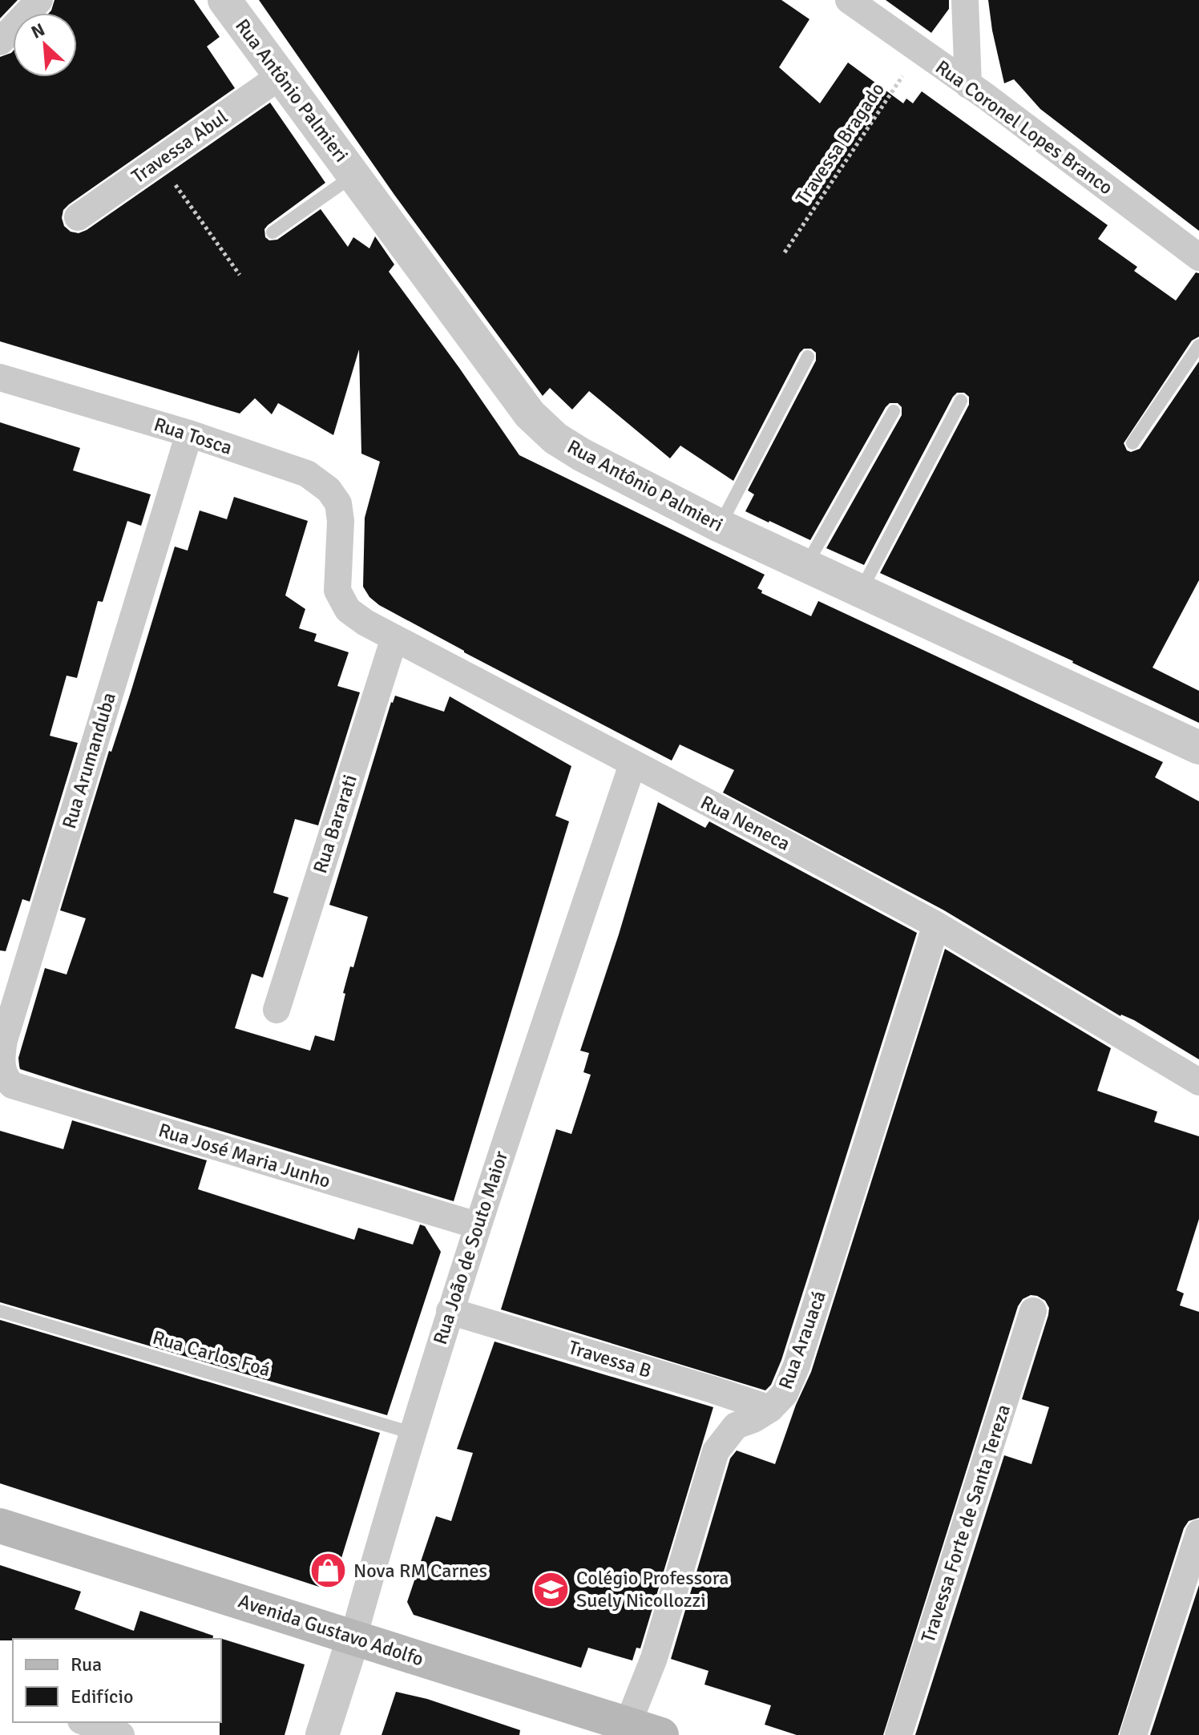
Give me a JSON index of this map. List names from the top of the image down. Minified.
{"streets":{"main road":["Avenida Gustavo Adolfo"],"street":["Rua Antônio Palmieri","Rua Coronel Lopes Branco","Travessa Abul","Rua Tosca","Rua Arumanduba","Rua Neneca","Rua Bararati","Rua José Maria Junho","Rua João de Souto Maior","Rua Arauacá","Travessa B","Travessa Forte de Santa Tereza"],"lane":["Rua Carlos Foá"],"path":["Travessa Bragado"]},"crossings":[["Rua Antônio Palmieri","Travessa Abul"],["Rua Coronel Lopes Branco","Travessa Bragado"],["Rua Tosca","Rua Arumanduba"],["Rua Tosca","Rua Neneca"],["Rua Arumanduba","Rua José Maria Junho"],["Rua Neneca","Rua Bararati"],["Rua Neneca","Rua João de Souto Maior"],["Rua Neneca","Rua Arauacá"],["Rua José Maria Junho","Rua João de Souto Maior"],["Rua João de Souto Maior","Rua Carlos Foá"],["Rua João de Souto Maior","Travessa B"],["Rua João de Souto Maior","Avenida Gustavo Adolfo"],["Rua Arauacá","Travessa B"],["Rua Arauacá","Avenida Gustavo Adolfo"]],"places":{"shop":["Nova RM Carnes"],"school or university":["Colégio Professora Suely Nicollozzi"]},"legend":["Rua","Edifício"],"north":"top left"}
